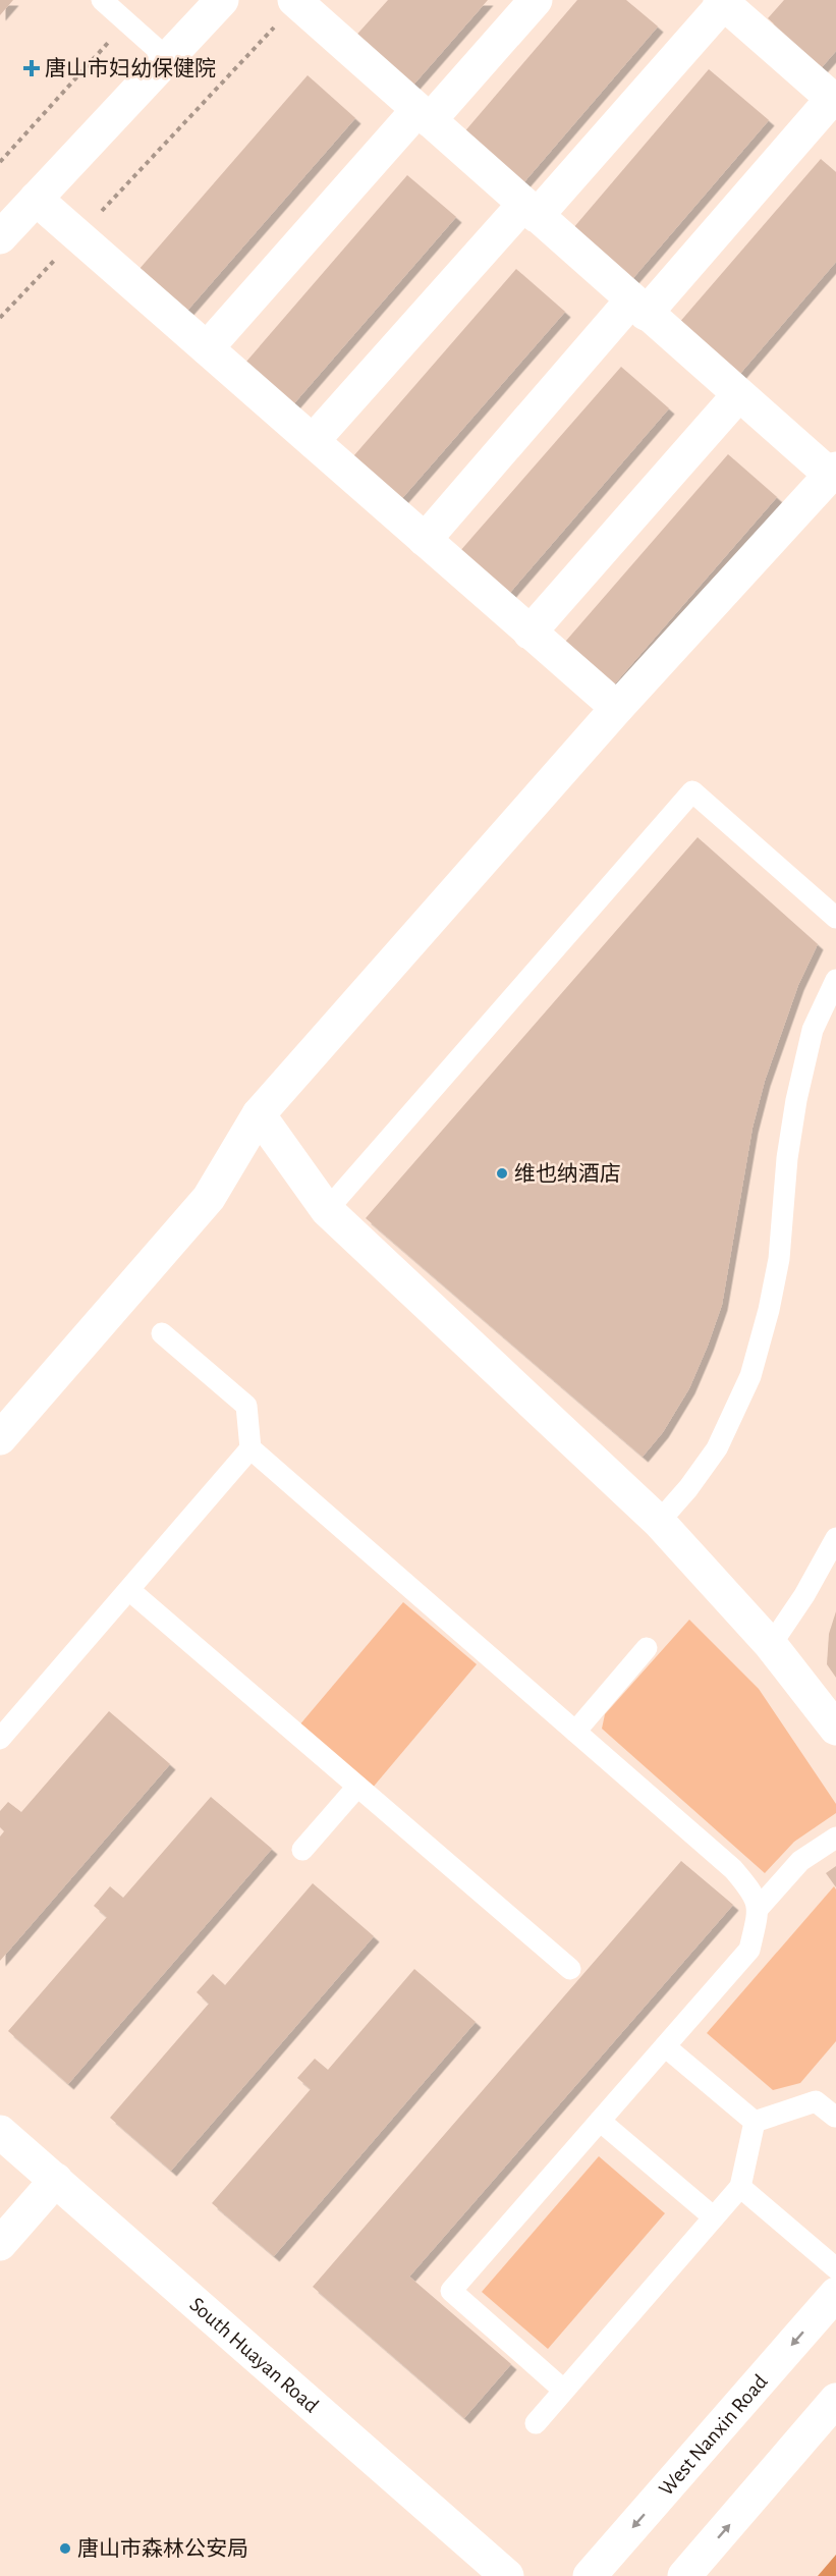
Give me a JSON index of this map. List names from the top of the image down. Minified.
{"streets":{"street":["South Huayan Road","West Nanxin Road"]},"places":{"health":["唐山市妇幼保健院"],"other":["维也纳酒店","唐山市森林公安局"]}}
